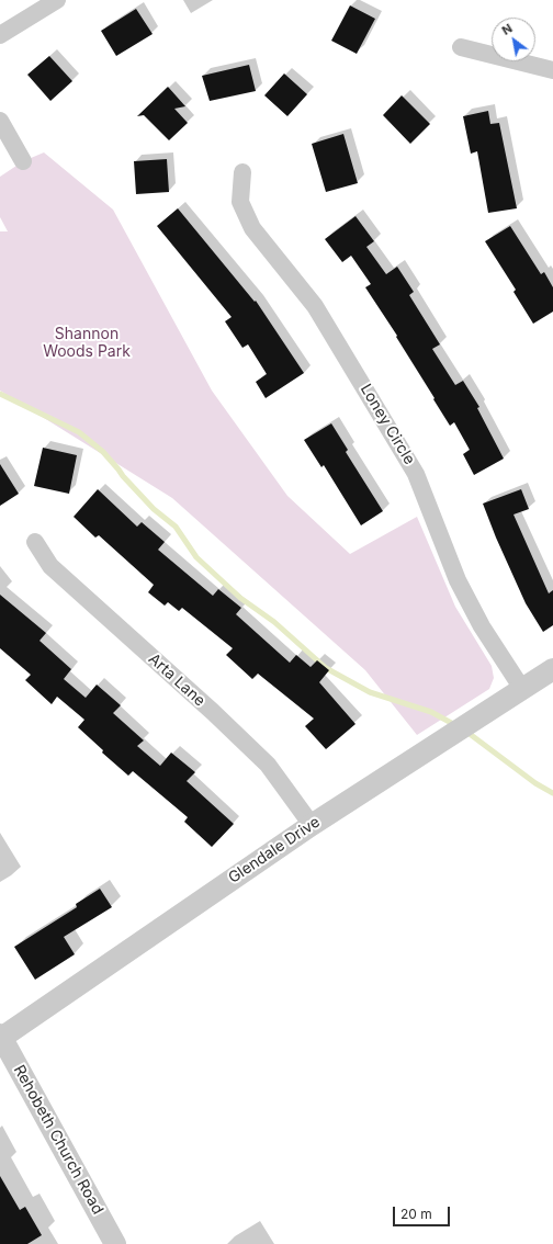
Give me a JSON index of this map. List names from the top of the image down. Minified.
{"streets":{"street":["Loney Circle","Arta Lane","Glendale Drive","Rehobeth Church Road"]},"crossings":[["Loney Circle","Glendale Drive"],["Arta Lane","Glendale Drive"],["Glendale Drive","Rehobeth Church Road"]],"parks":["Shannon Woods Park"],"scale_bar":"20 m","north":"top left"}
